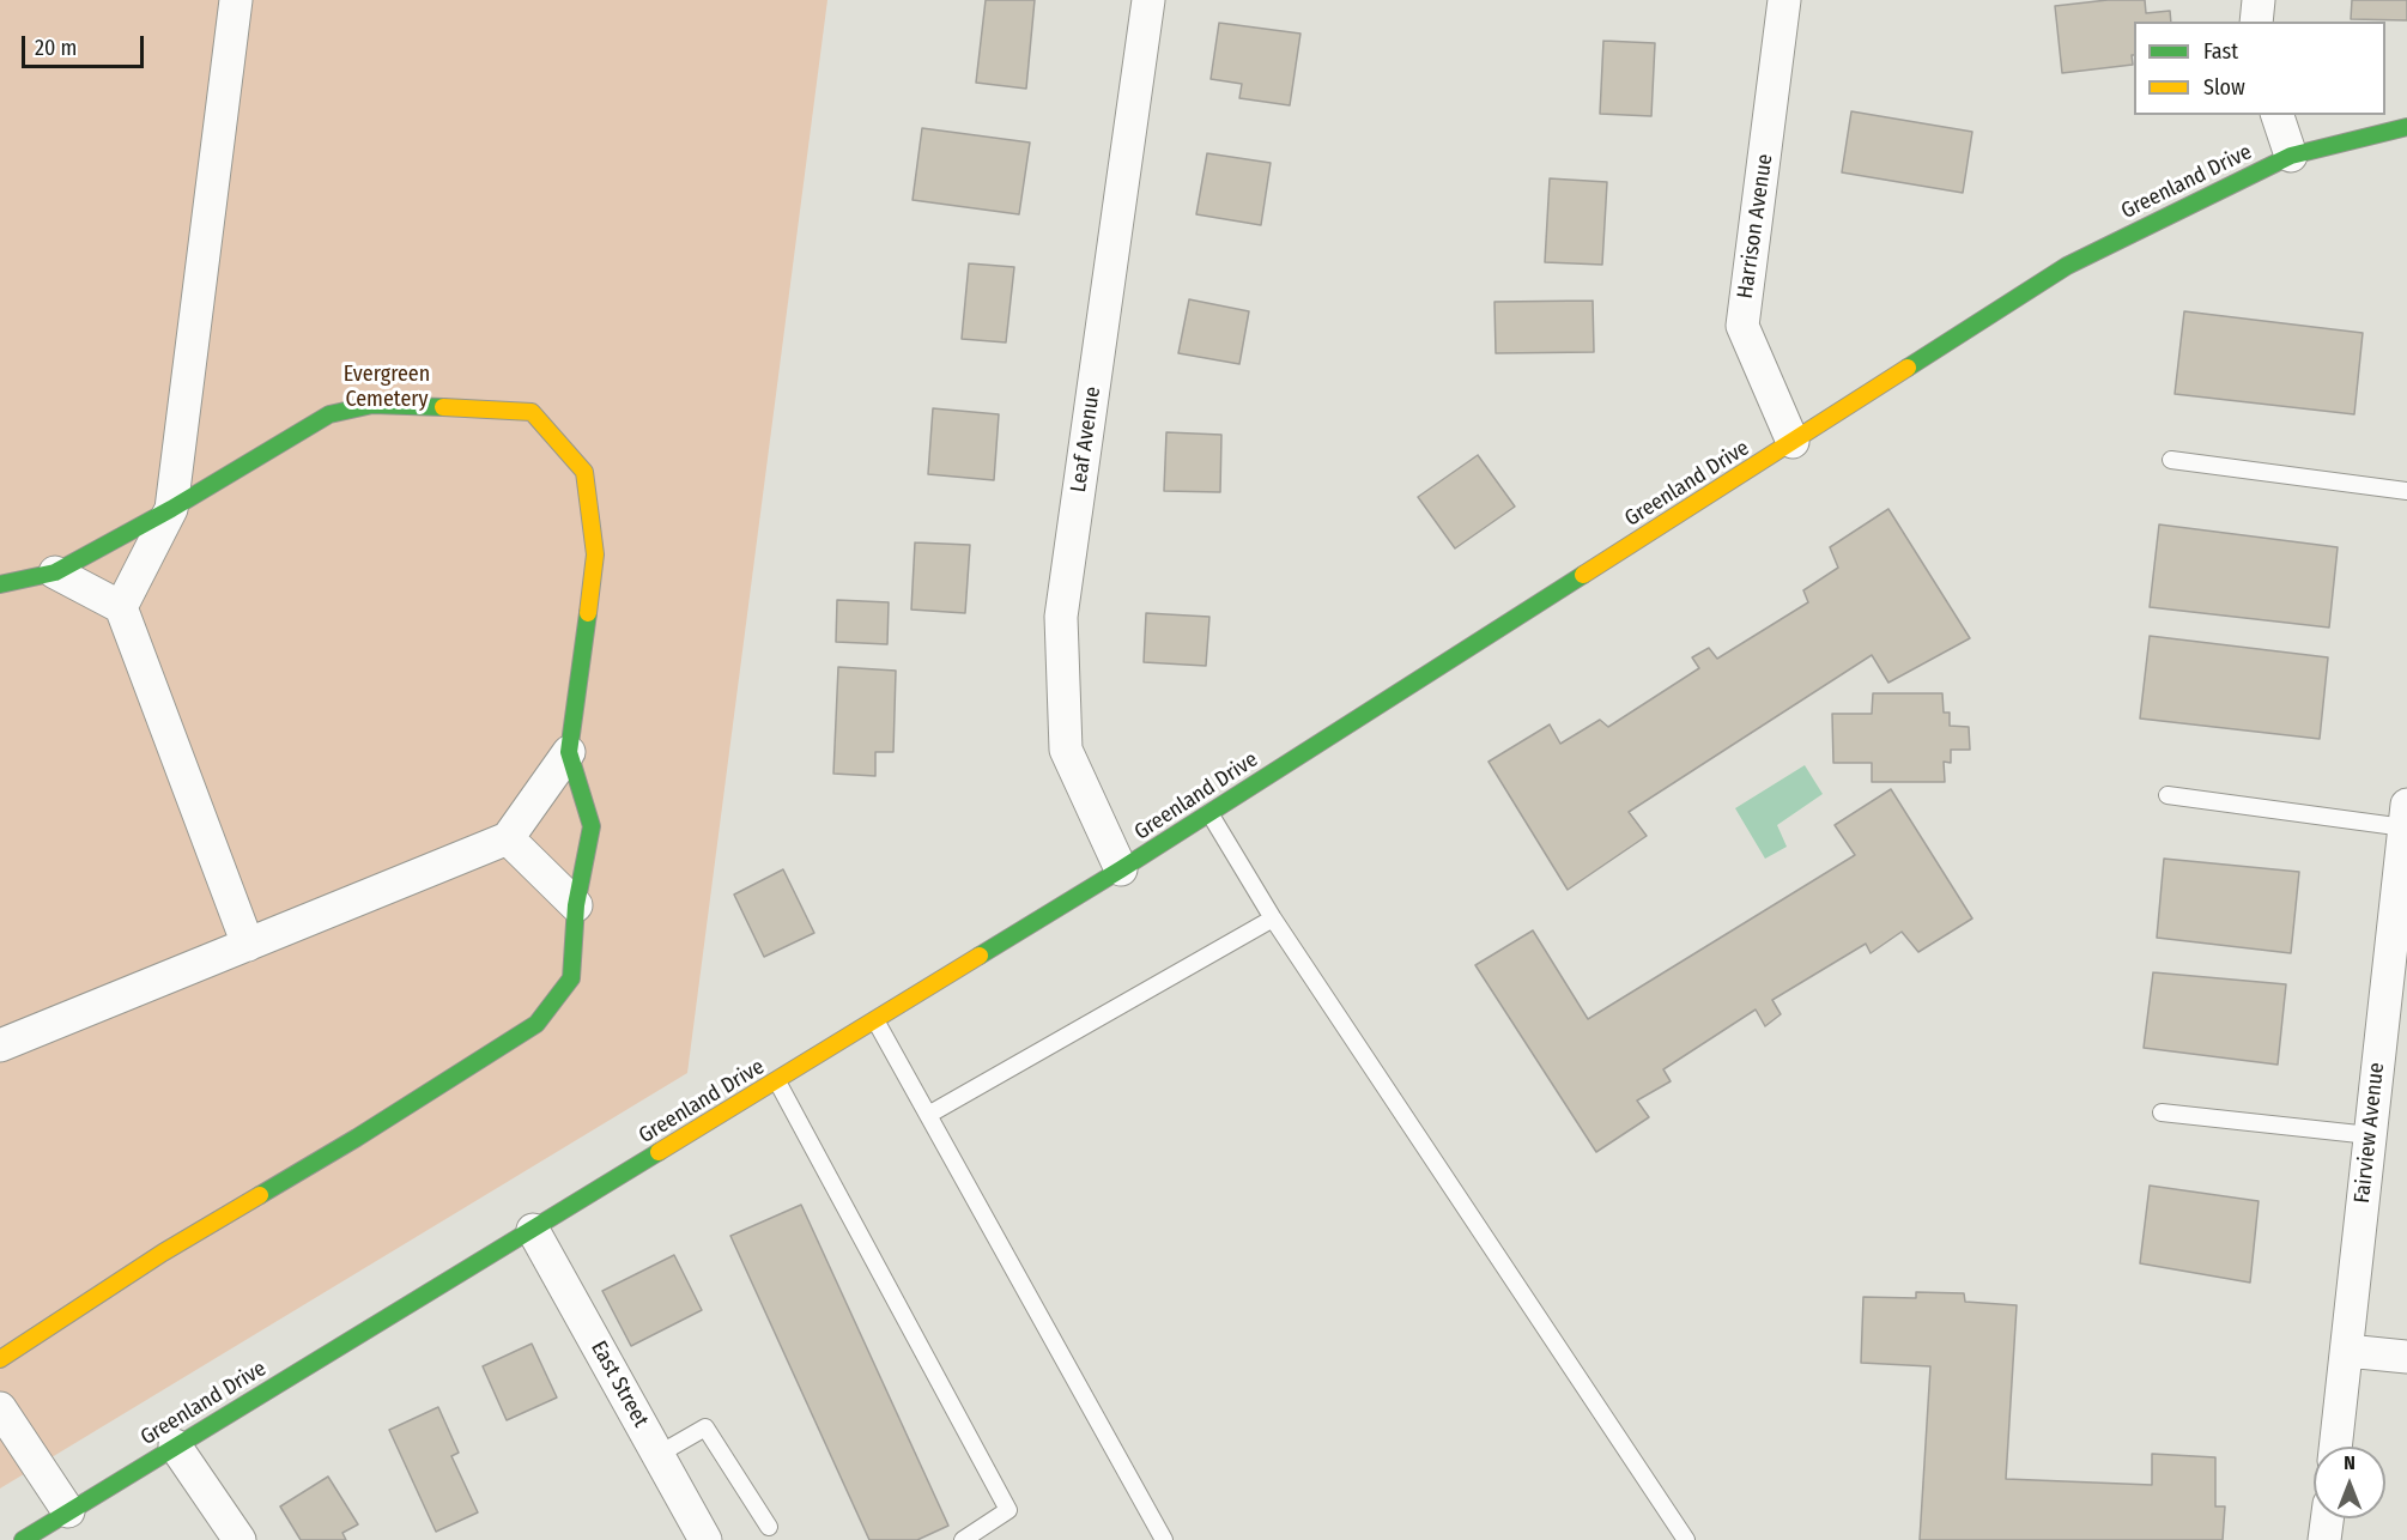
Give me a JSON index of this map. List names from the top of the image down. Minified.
{"streets":{"street":["Greenland Drive","Harrison Avenue","Leaf Avenue","Fairview Avenue","East Street"]},"crossings":[["Greenland Drive","Harrison Avenue"],["Greenland Drive","Leaf Avenue"],["Greenland Drive","East Street"]],"parks":["Evergreen Cemetery"],"legend":["Fast","Slow"],"scale_bar":"20 m","north":"top"}
